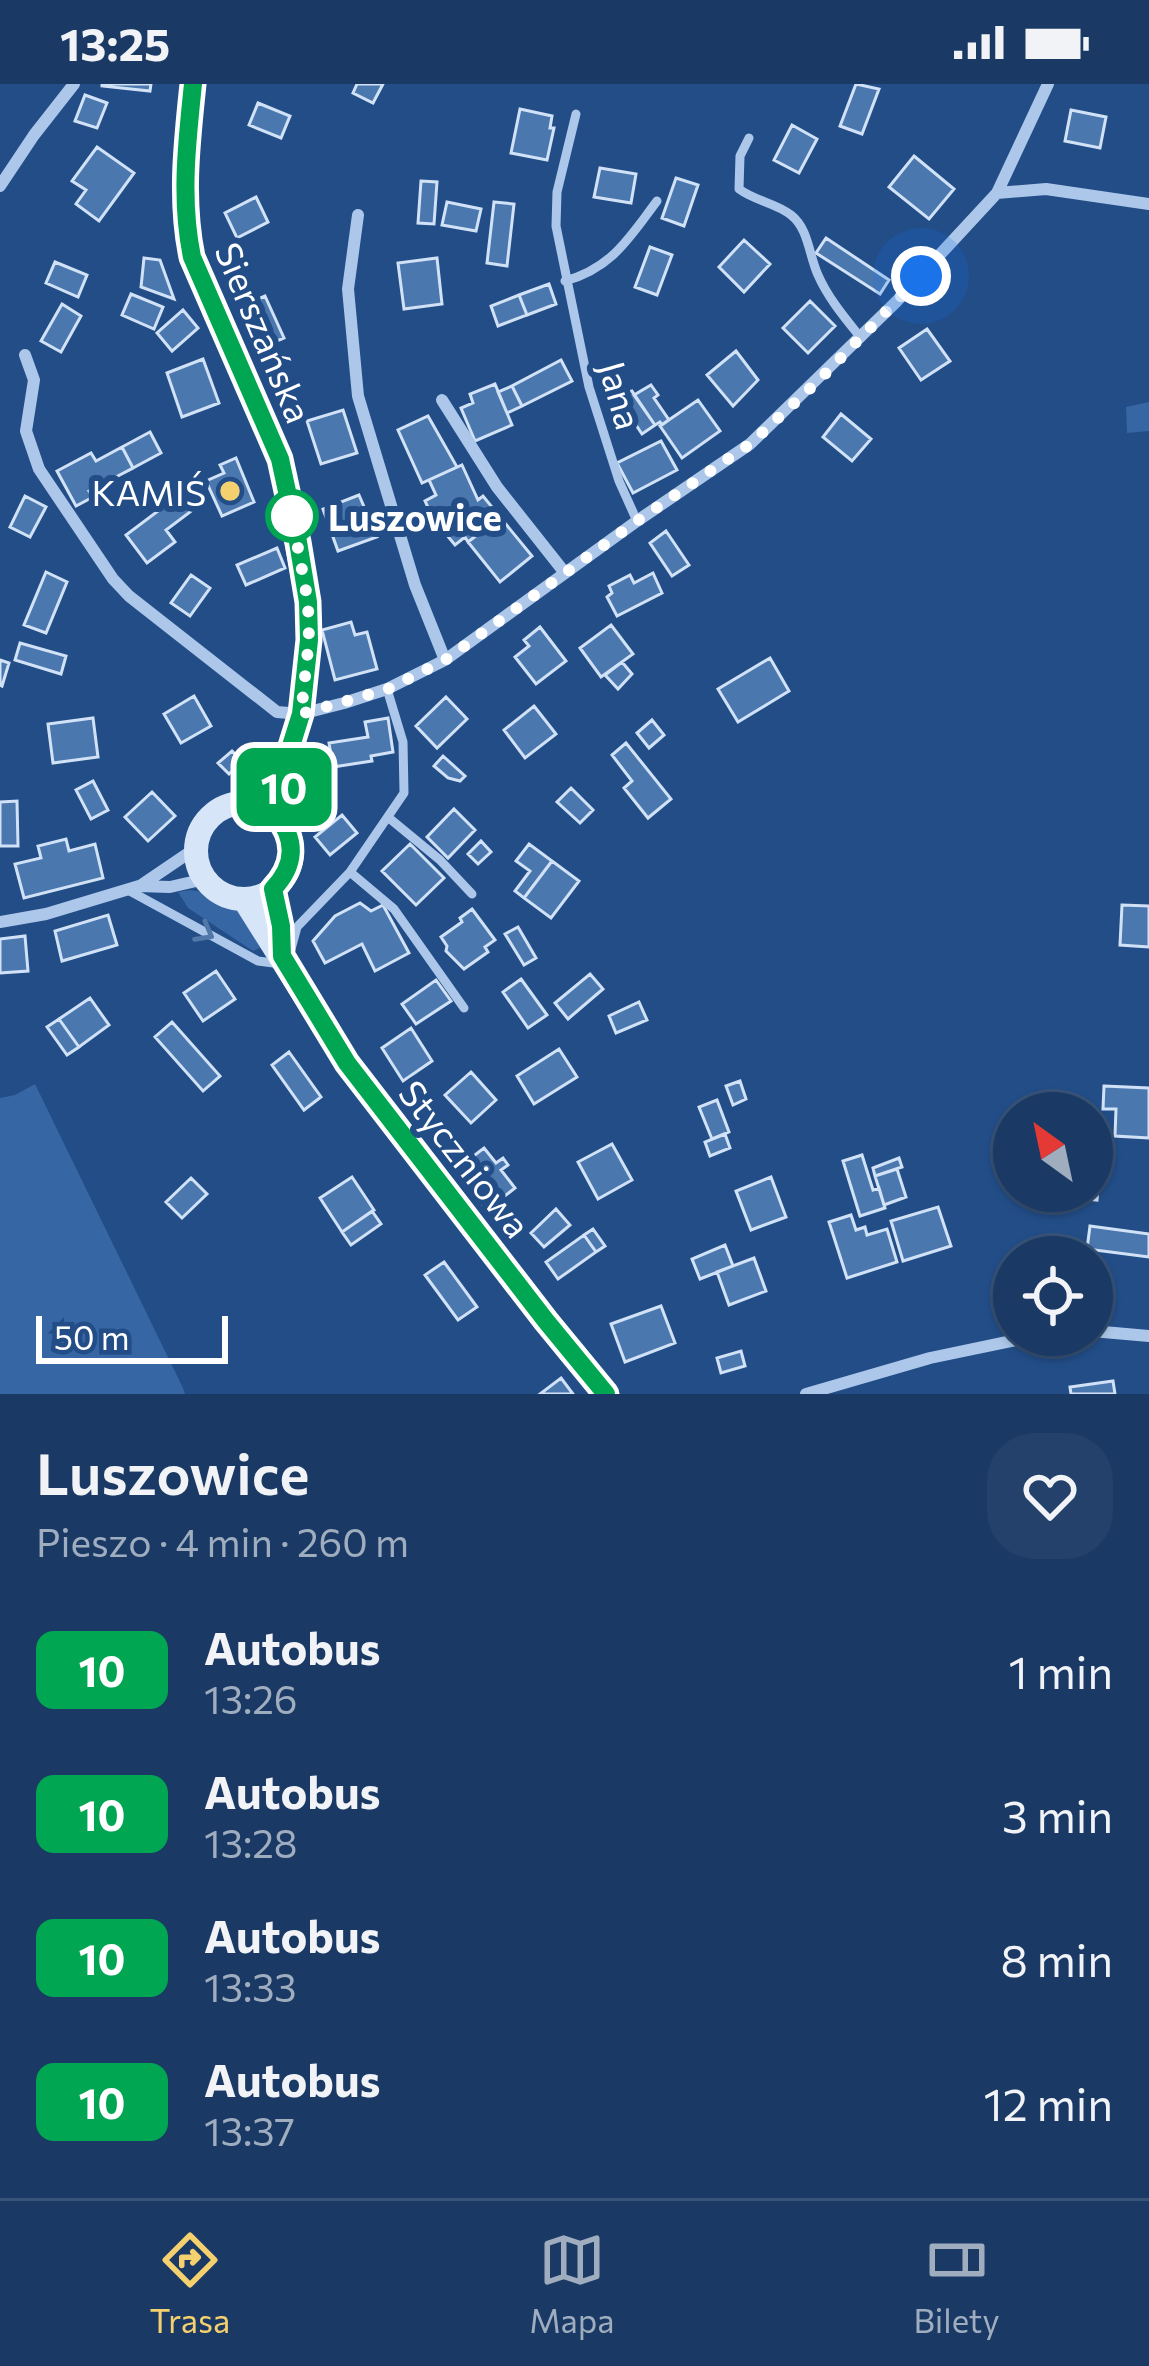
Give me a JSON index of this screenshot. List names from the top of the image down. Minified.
{"streets":{"street":["Sierszańska","Styczniowa"],"lane":["Jana"]},"crossings":[["Sierszańska","Styczniowa"]],"places":["KAMIŚ","Luszowice"],"lines":["bus line 10"],"scale_bar":"50 m","north":"top left","page":{"status":"13:25","on_map":"10","scale":"50 m","heading":["Luszowice","Pieszo · 4 min · 260 m"],"list":[{"mark":"10","name":"Autobus","note":"13:26","value":"1 min"},{"mark":"10","name":"Autobus","note":"13:28","value":"3 min"},{"mark":"10","name":"Autobus","note":"13:33","value":"8 min"},{"mark":"10","name":"Autobus","note":"13:37","value":"12 min"}],"tabs":["Trasa","Mapa","Bilety"]}}
